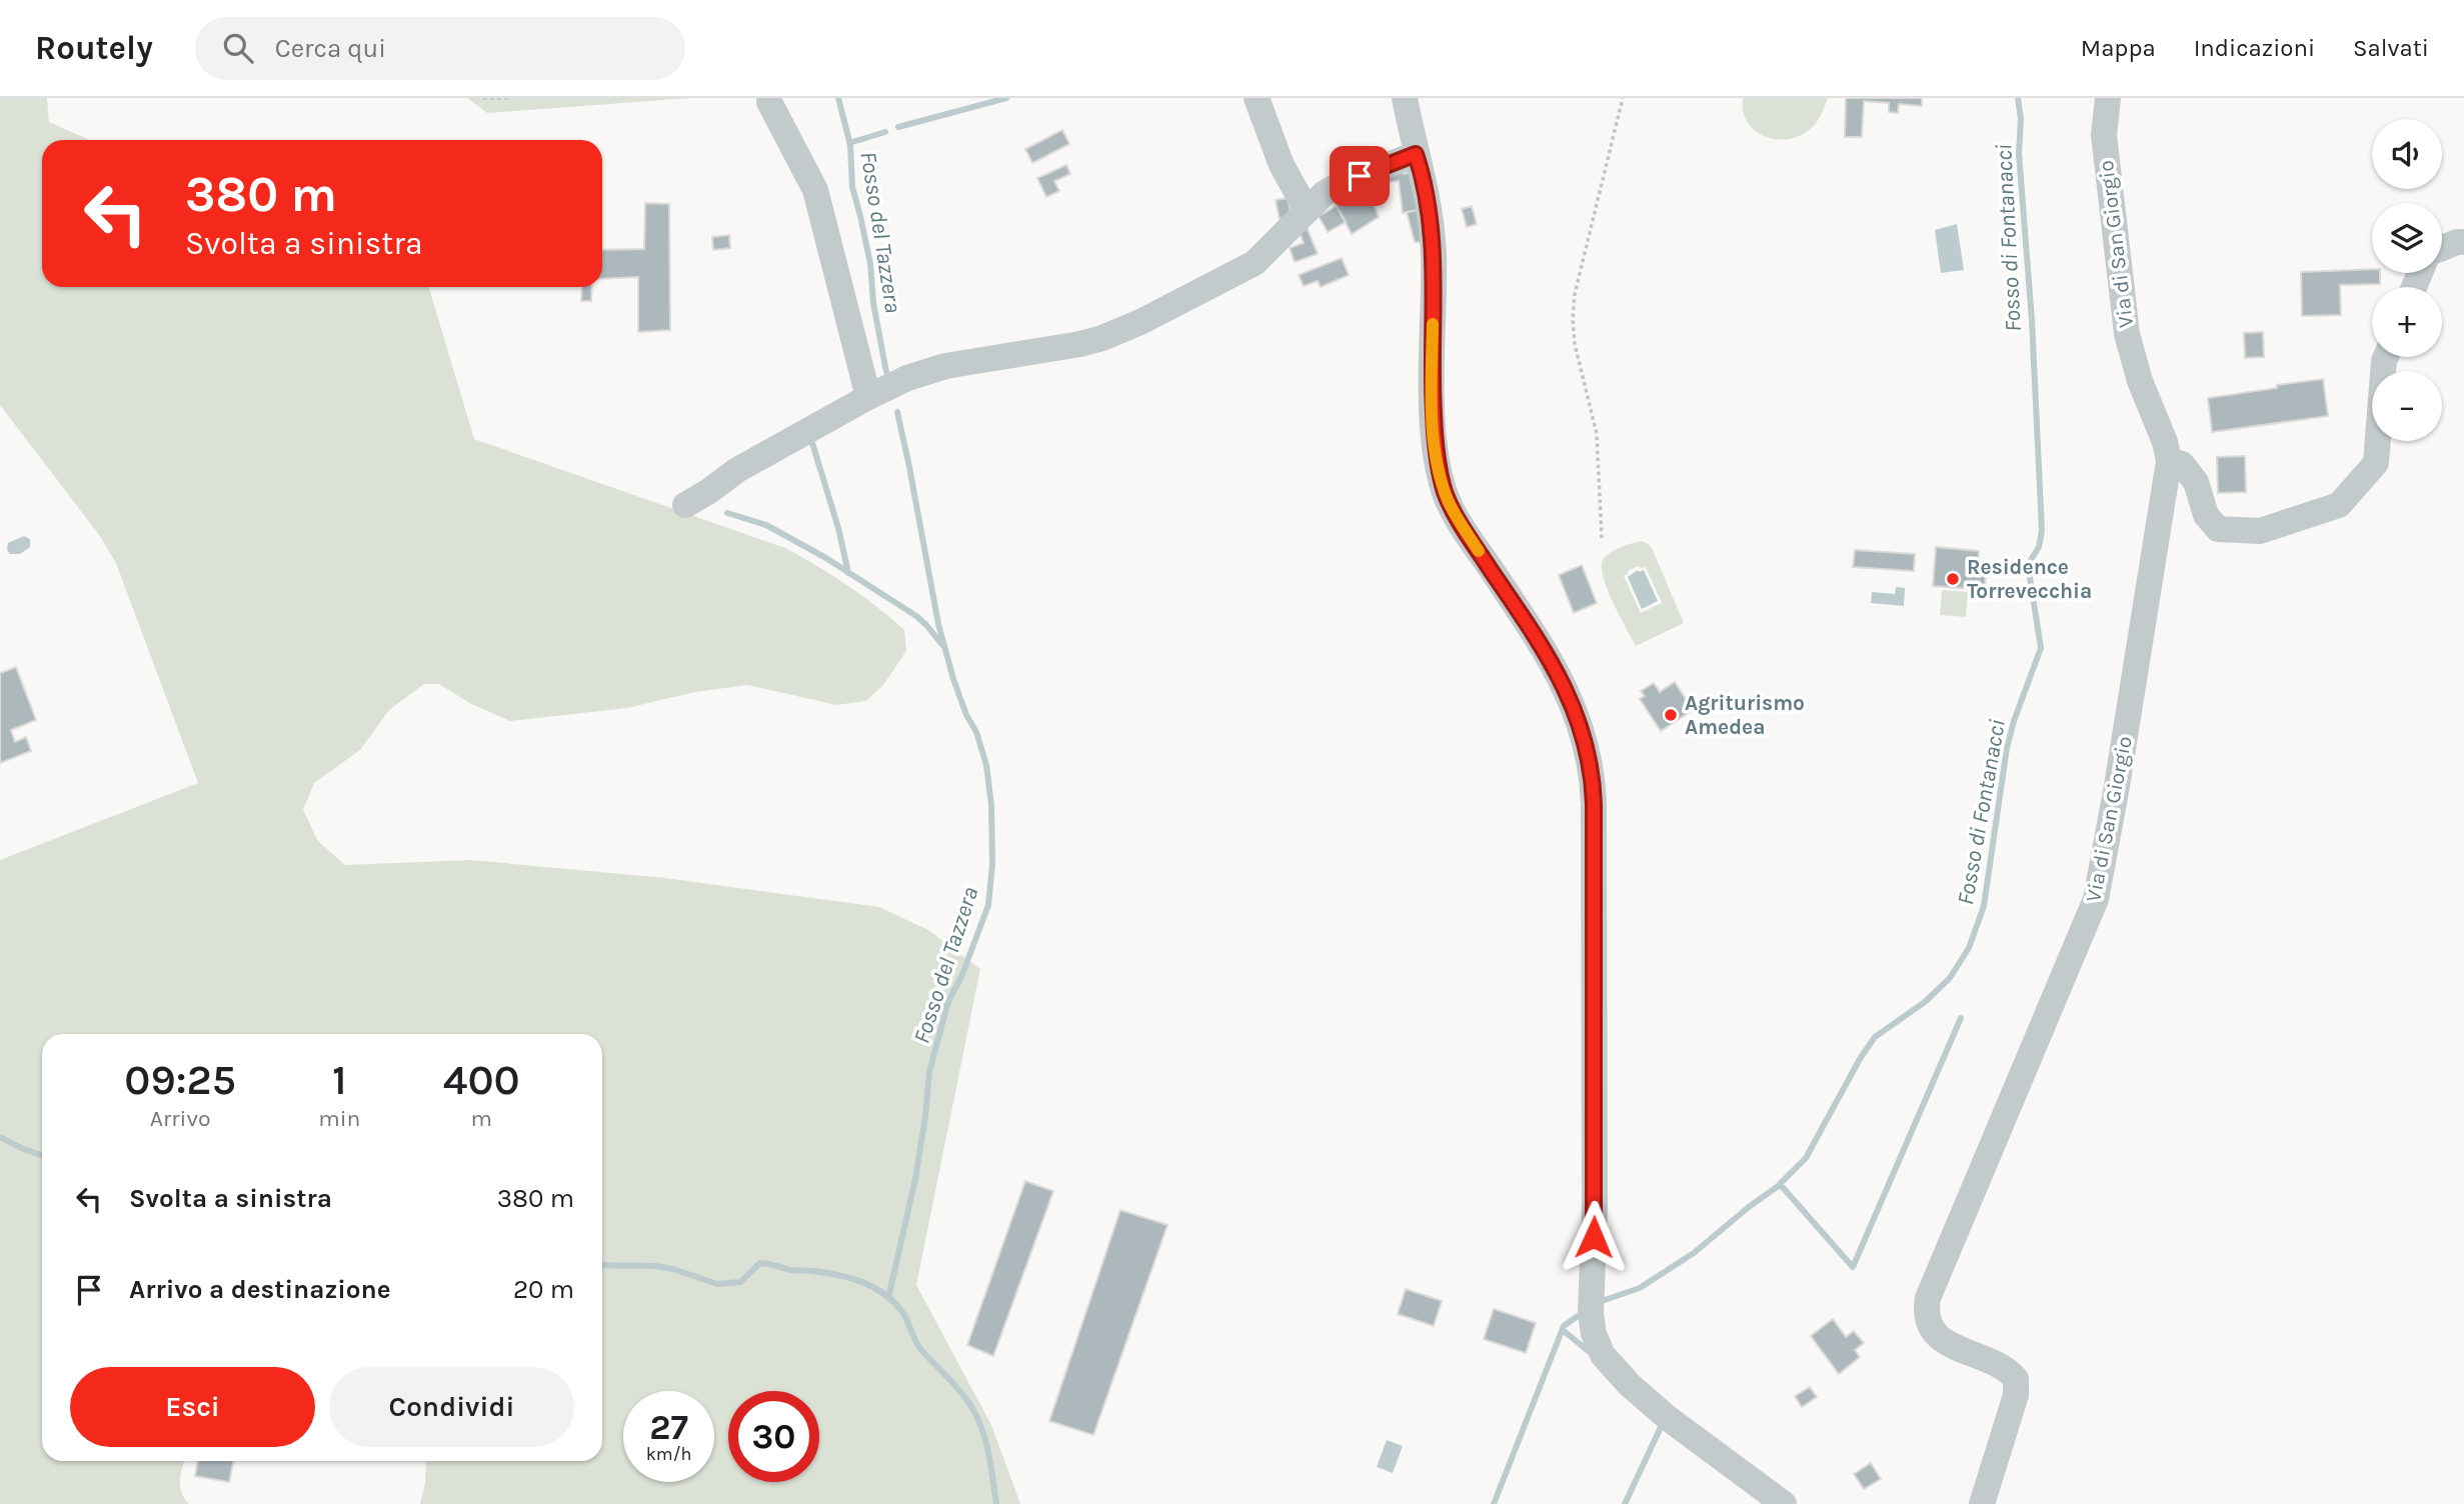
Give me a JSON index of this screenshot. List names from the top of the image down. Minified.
{"streets":{"street":["Via di San Giorgio"]},"water":["Fosso del Tazzera","Fosso di Fontanacci"],"places":["Residence Torrevecchia","Agriturismo Amedea"],"page":{"header":"Routely","search":"Cerca qui","nav":["Mappa","Indicazioni","Salvati"],"map_buttons":["+","−"],"turn":["380 m","Svolta a sinistra"],"eta":["09:25","Arrivo","1","min","400","m"],"list":[{"name":"Svolta a sinistra","value":"380 m"},{"name":"Arrivo a destinazione","value":"20 m"}],"buttons":["Esci","Condividi"],"speed":"27 km/h","limit":"30"}}
